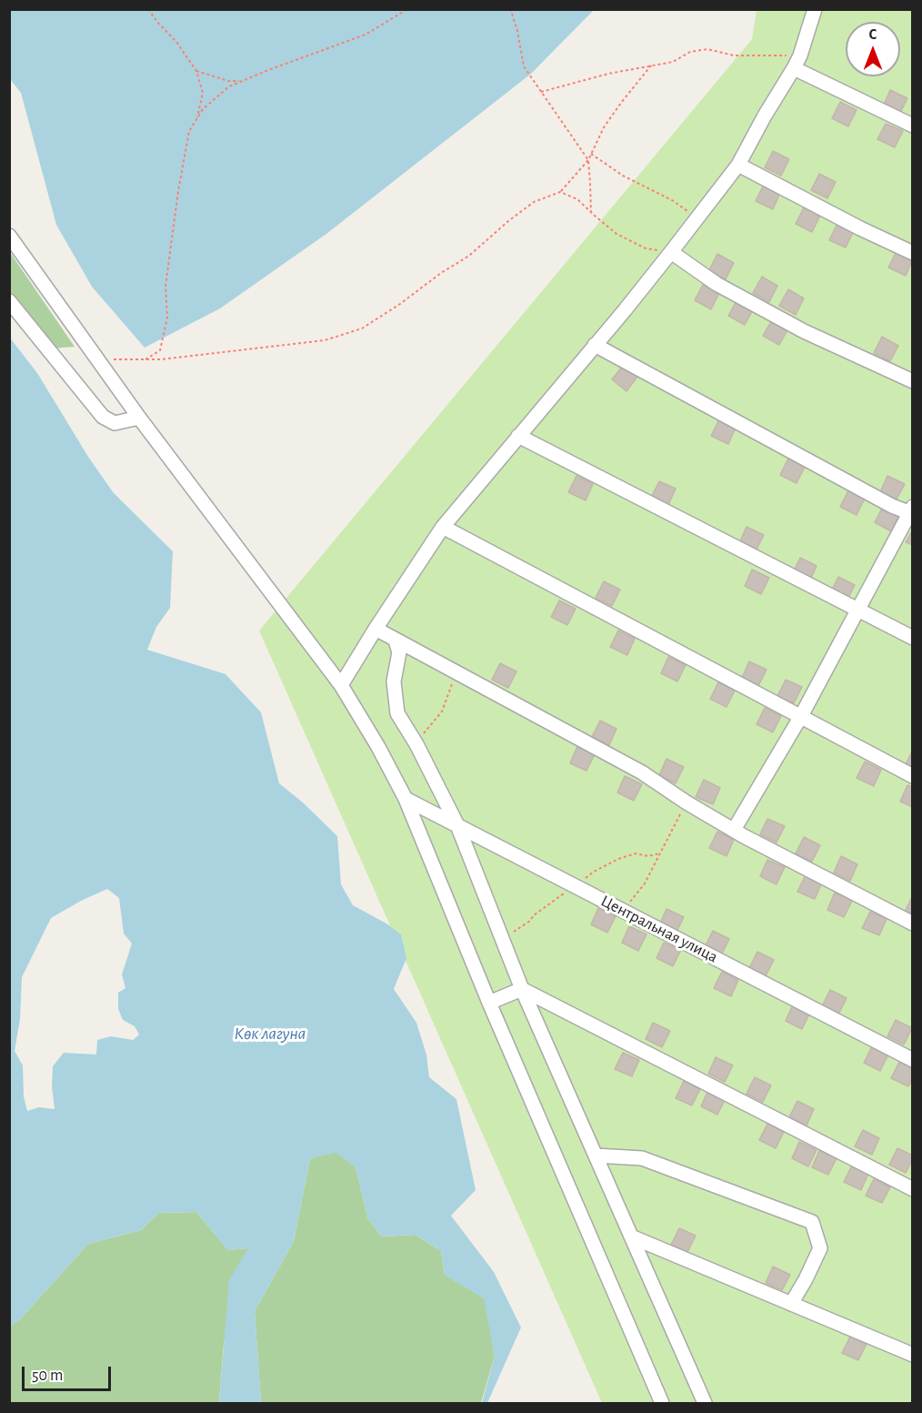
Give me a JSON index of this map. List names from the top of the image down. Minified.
{"streets":{"street":["Центральная улица"]},"water":["Көк лагуна"],"scale_bar":"50 m","north":"top"}
